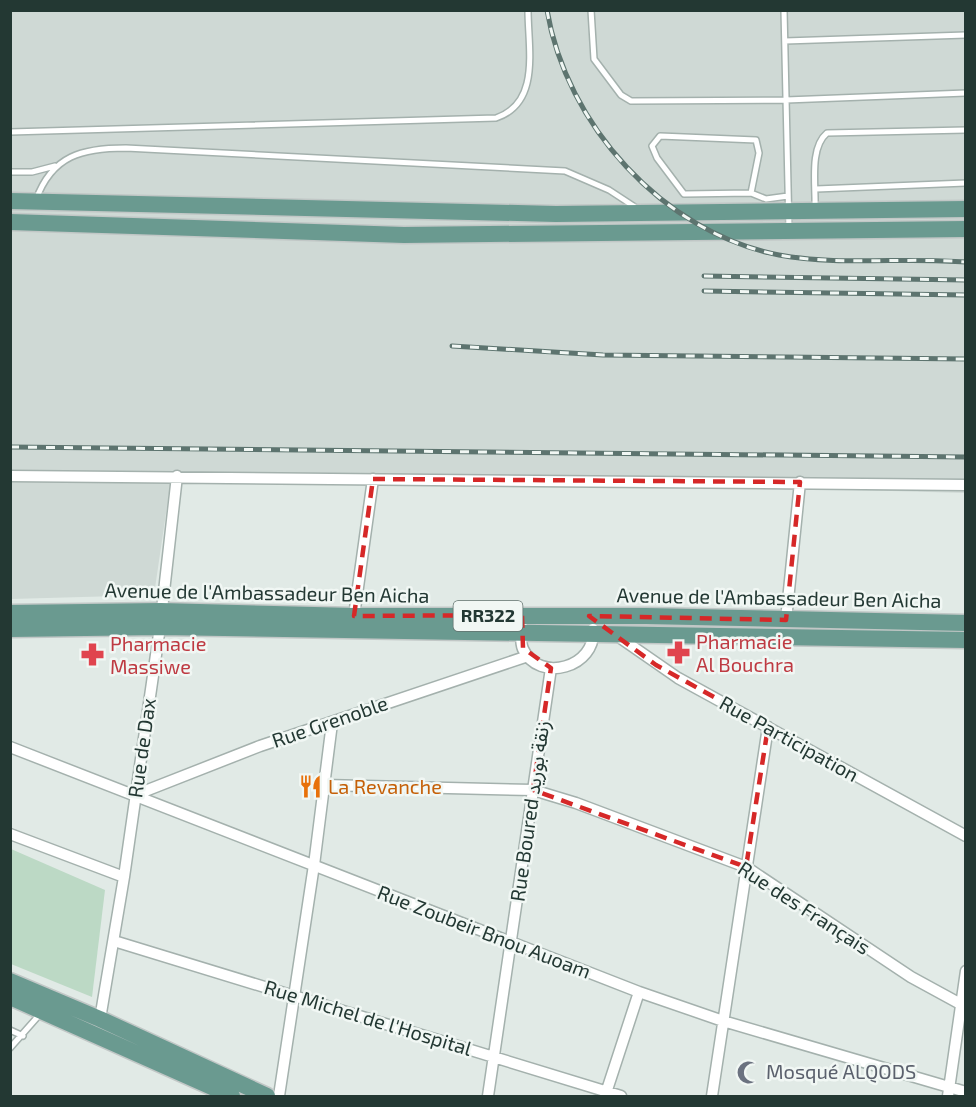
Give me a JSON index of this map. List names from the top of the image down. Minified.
{"streets":{"main road":["Avenue de l'Ambassadeur Ben Aicha","RR322"],"street":["Rue Grenoble","Rue Participation","Rue de Dax","Rue Boured زنقة بوريد","Rue des Français","Rue Zoubeir Bnou Auoam","Rue Michel de l'Hospital"]},"crossings":[["Avenue de l'Ambassadeur Ben Aicha","Rue Participation"],["Avenue de l'Ambassadeur Ben Aicha","Rue de Dax"],["Rue Grenoble","Rue de Dax"],["Rue Grenoble","Rue Zoubeir Bnou Auoam"],["Rue de Dax","Rue Zoubeir Bnou Auoam"],["Rue de Dax","Rue Michel de l'Hospital"],["Rue Boured زنقة بوريد","Rue des Français"],["Rue Boured زنقة بوريد","Rue Zoubeir Bnou Auoam"],["Rue Boured زنقة بوريد","Rue Michel de l'Hospital"]],"places":{"pharmacy":["Pharmacie Al Bouchra","Pharmacie Massiwe"],"restaurant":["La Revanche"],"mosque":["Mosqué ALQODS"]}}
